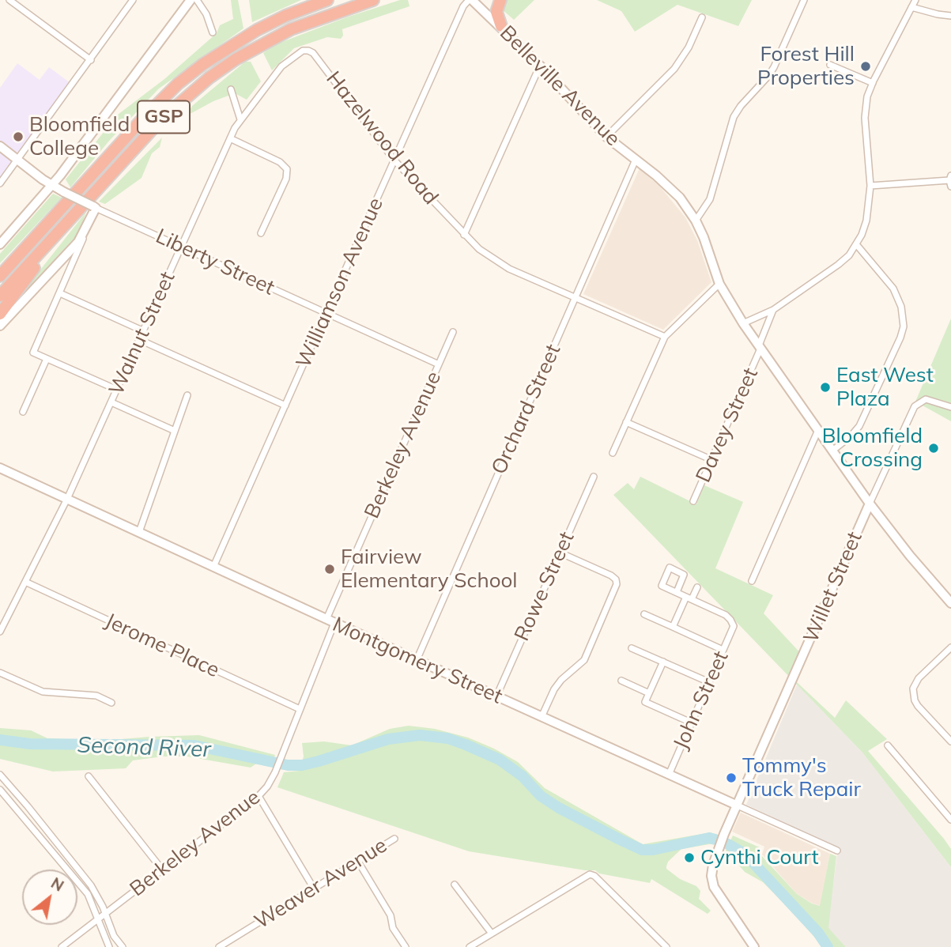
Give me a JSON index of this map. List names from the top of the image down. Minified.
{"streets":{"highway":["GSP"],"street":["Belleville Avenue","Hazelwood Road","Liberty Street","Williamson Avenue","Walnut Street","Orchard Street","Davey Street","Berkeley Avenue","Rowe Street","Willet Street","Jerome Place","Montgomery Street","John Street","Weaver Avenue"]},"crossings":[["Belleville Avenue","Williamson Avenue"],["Belleville Avenue","Orchard Street"],["Belleville Avenue","Davey Street"],["Belleville Avenue","Willet Street"],["GSP","Liberty Street"],["Hazelwood Road","Williamson Avenue"],["Hazelwood Road","Walnut Street"],["Hazelwood Road","Orchard Street"],["Liberty Street","Williamson Avenue"],["Liberty Street","Walnut Street"],["Liberty Street","Berkeley Avenue"],["Williamson Avenue","Montgomery Street"],["Walnut Street","Jerome Place"],["Walnut Street","Montgomery Street"],["Orchard Street","Montgomery Street"],["Berkeley Avenue","Jerome Place"],["Berkeley Avenue","Montgomery Street"],["Rowe Street","Montgomery Street"],["Willet Street","Montgomery Street"],["Montgomery Street","John Street"]],"water":["Second River"],"places":["Forest Hill Properties","Bloomfield College","East West Plaza","Bloomfield Crossing","Fairview Elementary School","Tommy's Truck Repair","Cynthi Court"],"north":"top right"}
